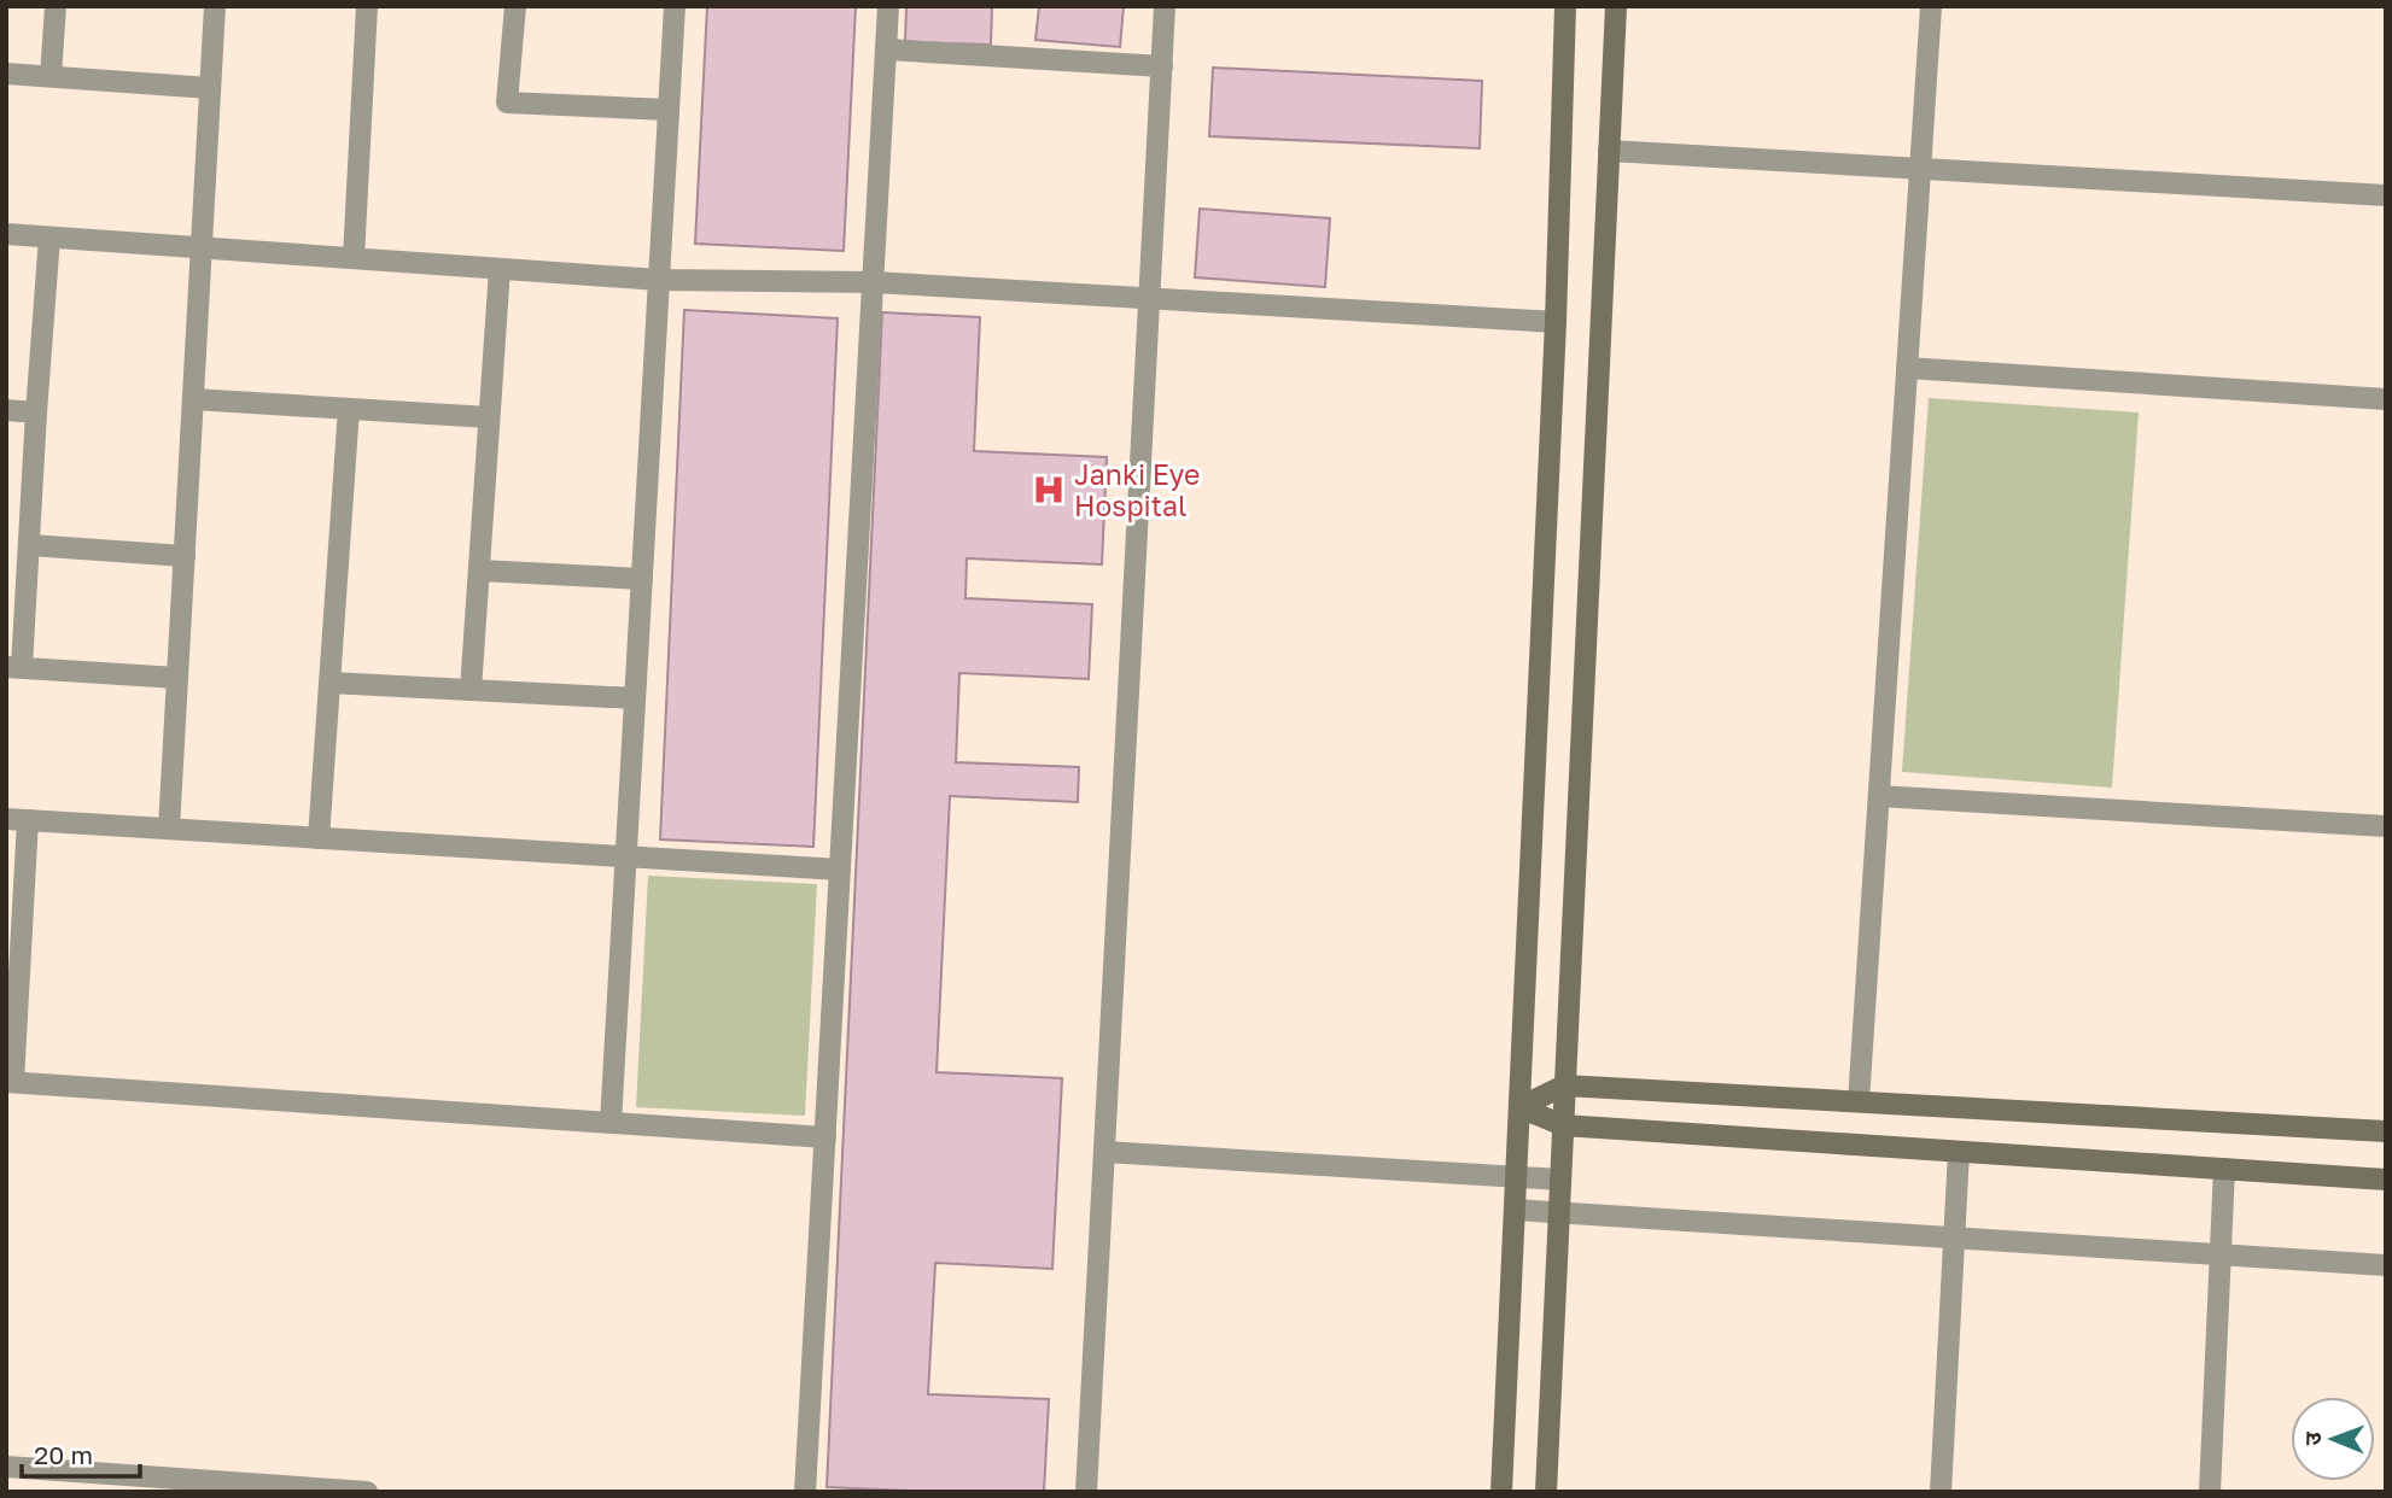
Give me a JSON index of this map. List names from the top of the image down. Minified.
{"places":{"hospital":["Janki Eye Hospital"]},"scale_bar":"20 m","north":"left"}
